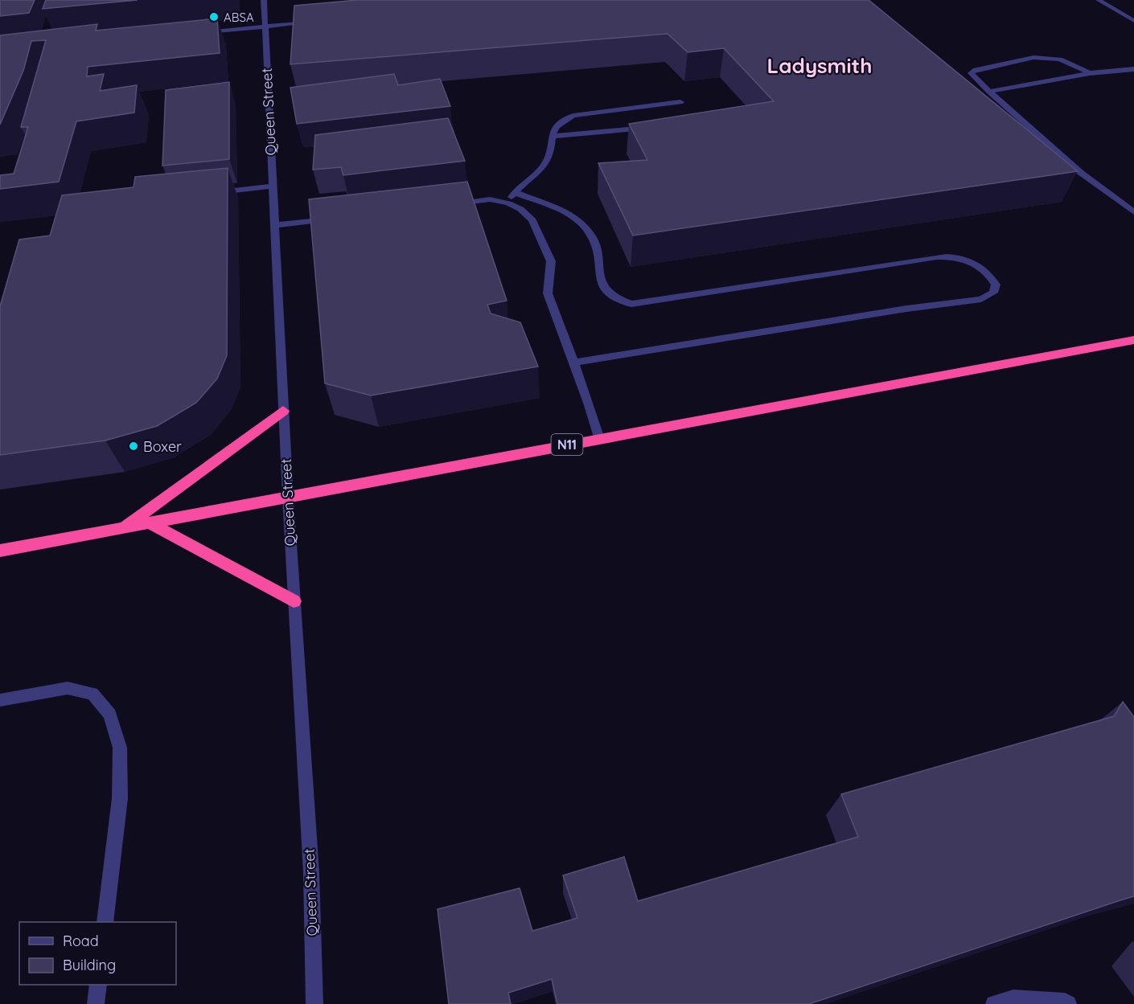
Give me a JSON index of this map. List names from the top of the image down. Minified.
{"streets":{"highway":["N11"],"street":["Queen Street"]},"crossings":[["Queen Street","N11"]],"districts":["Ladysmith"],"places":["ABSA","Boxer"],"legend":["Road","Building"]}
